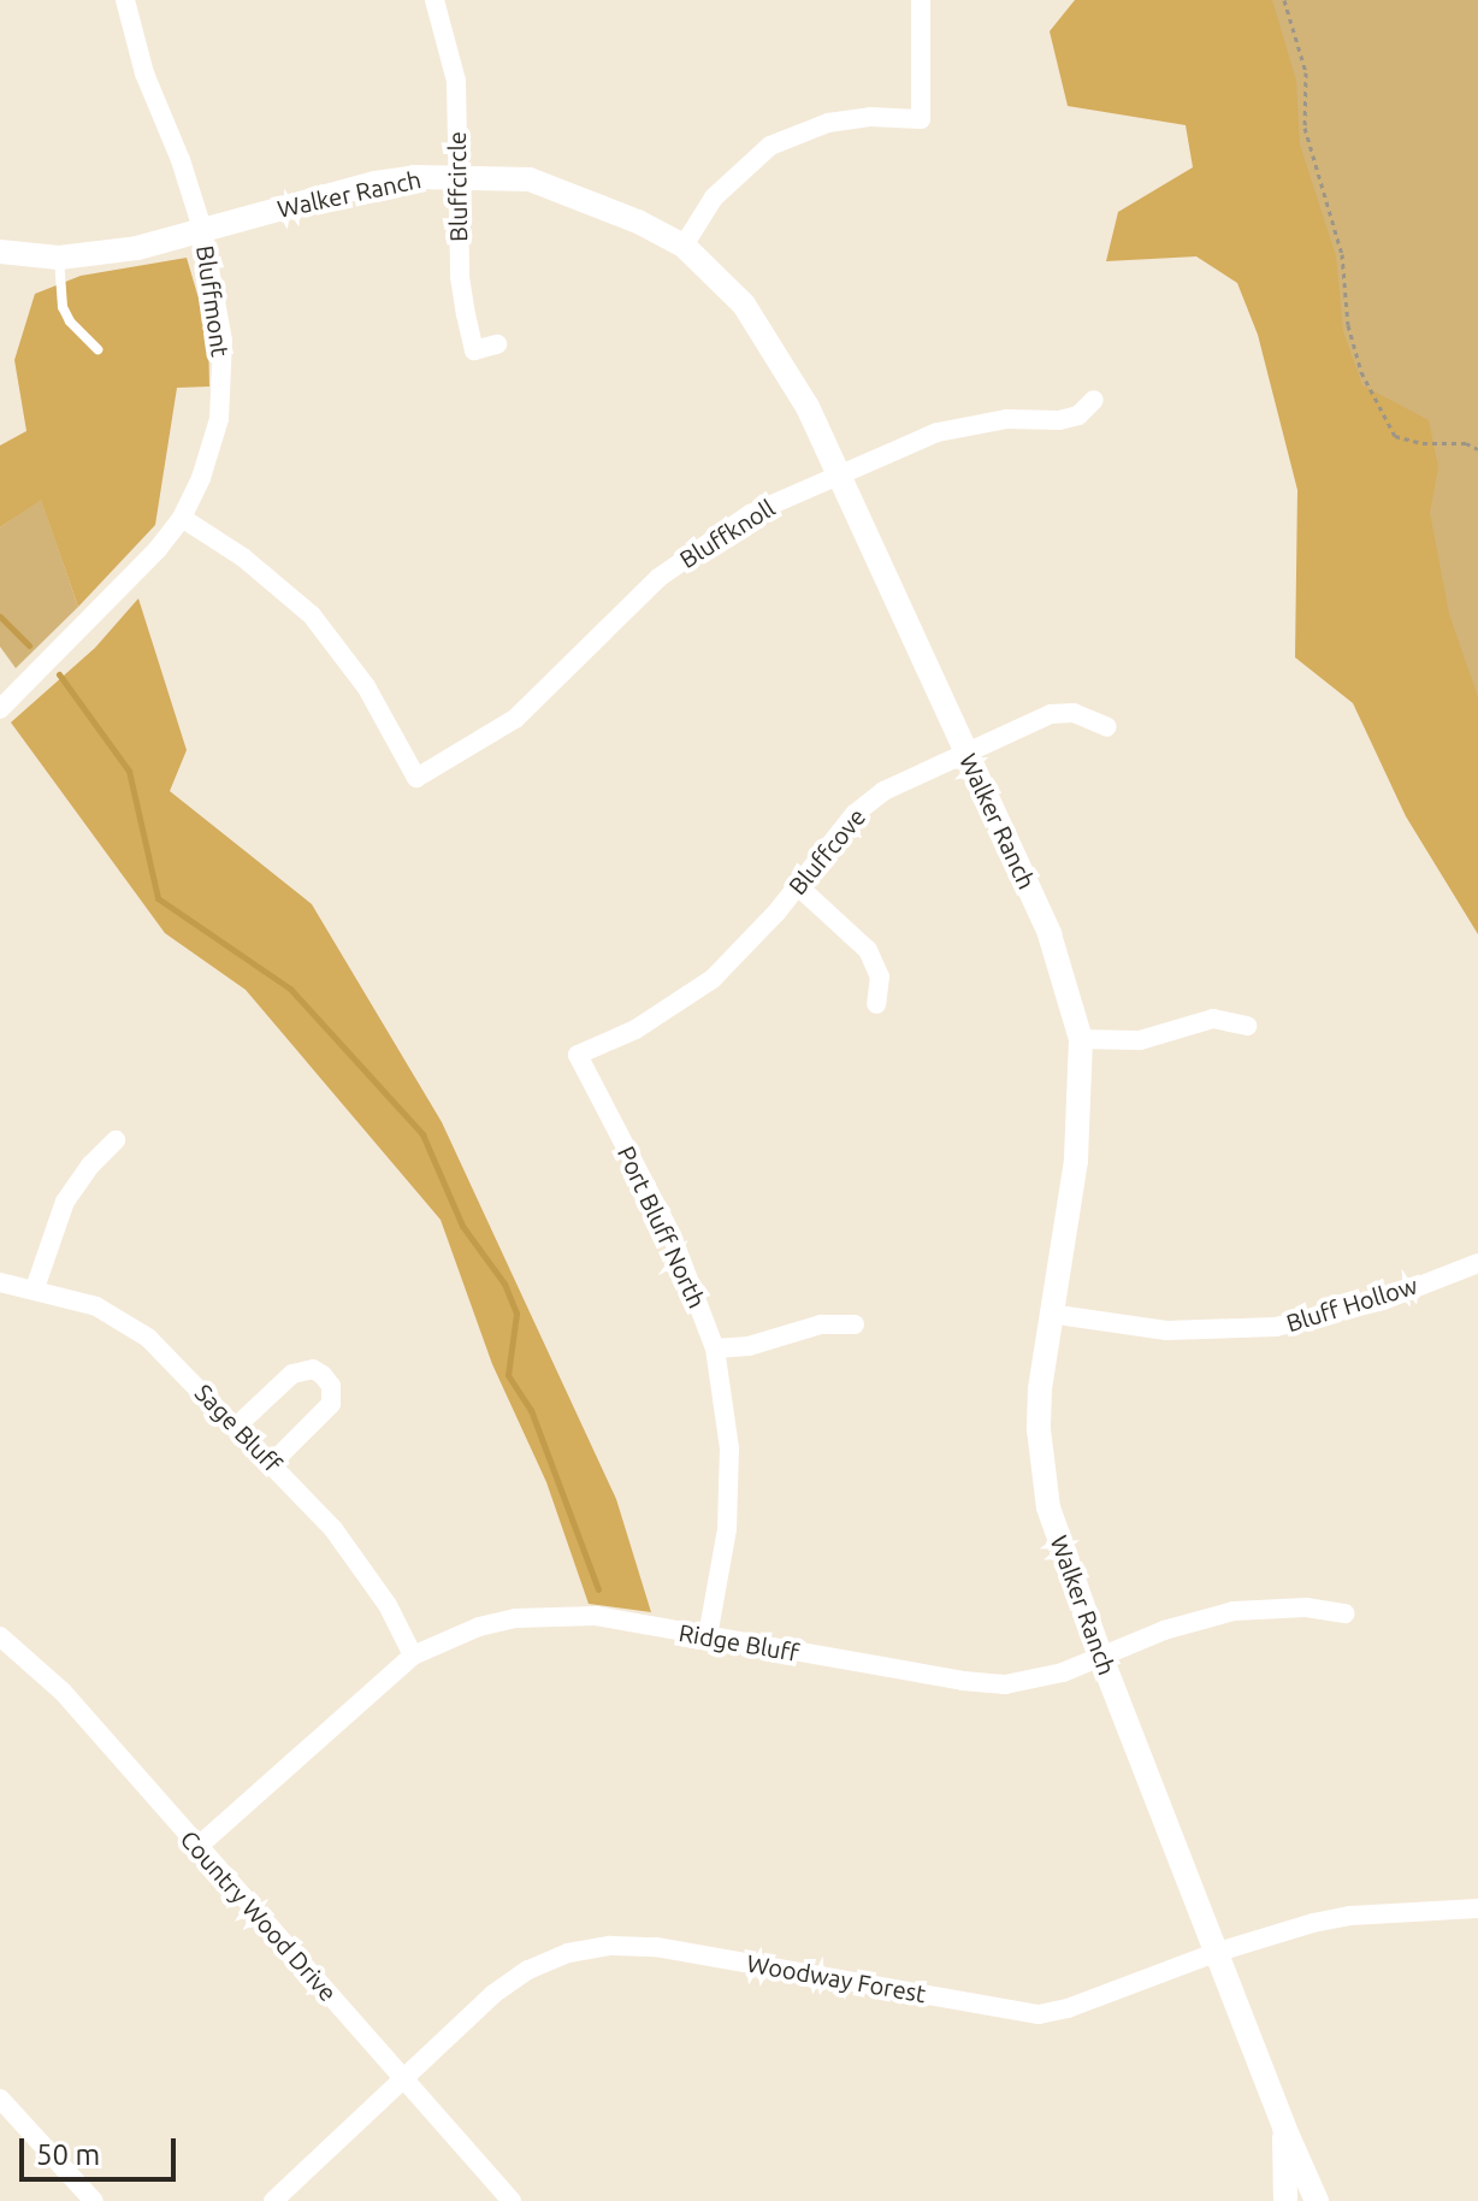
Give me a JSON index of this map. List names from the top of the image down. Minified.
{"streets":{"street":["Bluffcircle","Walker Ranch","Bluffmont","Bluffknoll","Bluffcove","Port Bluff North","Bluff Hollow","Sage Bluff","Ridge Bluff","Country Wood Drive","Woodway Forest"]},"crossings":[["Bluffcircle","Walker Ranch"],["Walker Ranch","Bluffmont"],["Walker Ranch","Bluffknoll"],["Walker Ranch","Bluffcove"],["Walker Ranch","Bluff Hollow"],["Walker Ranch","Ridge Bluff"],["Walker Ranch","Woodway Forest"],["Bluffmont","Bluffknoll"],["Bluffcove","Port Bluff North"],["Port Bluff North","Ridge Bluff"],["Sage Bluff","Ridge Bluff"],["Ridge Bluff","Country Wood Drive"],["Country Wood Drive","Woodway Forest"]],"scale_bar":"50 m"}
